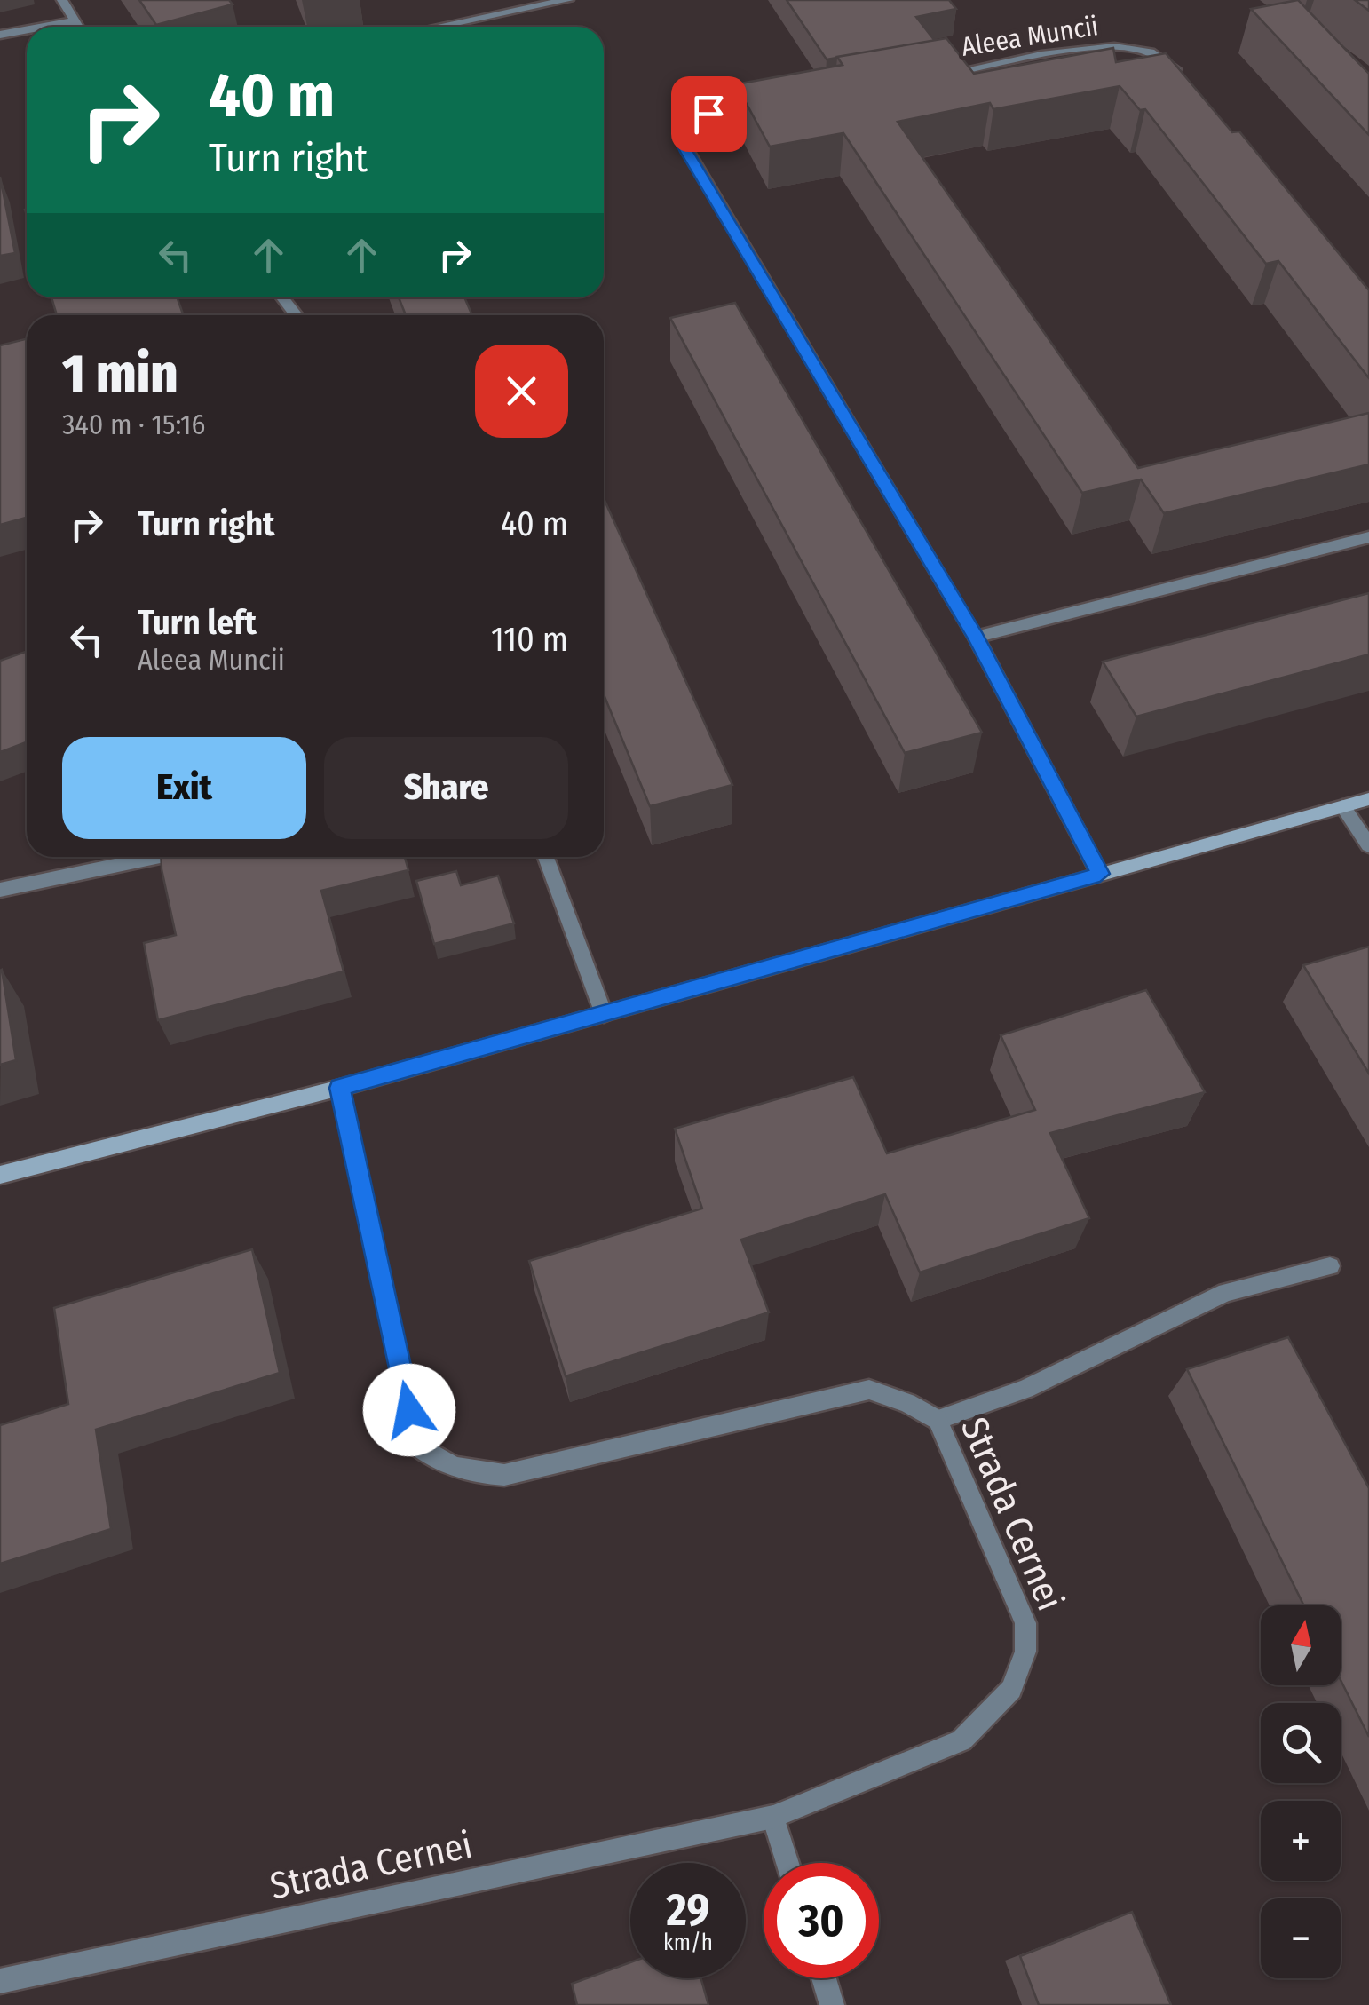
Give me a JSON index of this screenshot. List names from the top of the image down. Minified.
{"streets":{"street":["Aleea Muncii","Strada Cernei"]},"north":"top","page":{"turn":["40 m","Turn right"],"heading":["1 min","340 m · 15:16"],"list":[{"name":"Turn right","value":"40 m"},{"name":"Turn left","note":"Aleea Muncii","value":"110 m"}],"buttons":["Exit","Share"],"map_buttons":["+","−"],"speed":"29 km/h","limit":"30"}}
